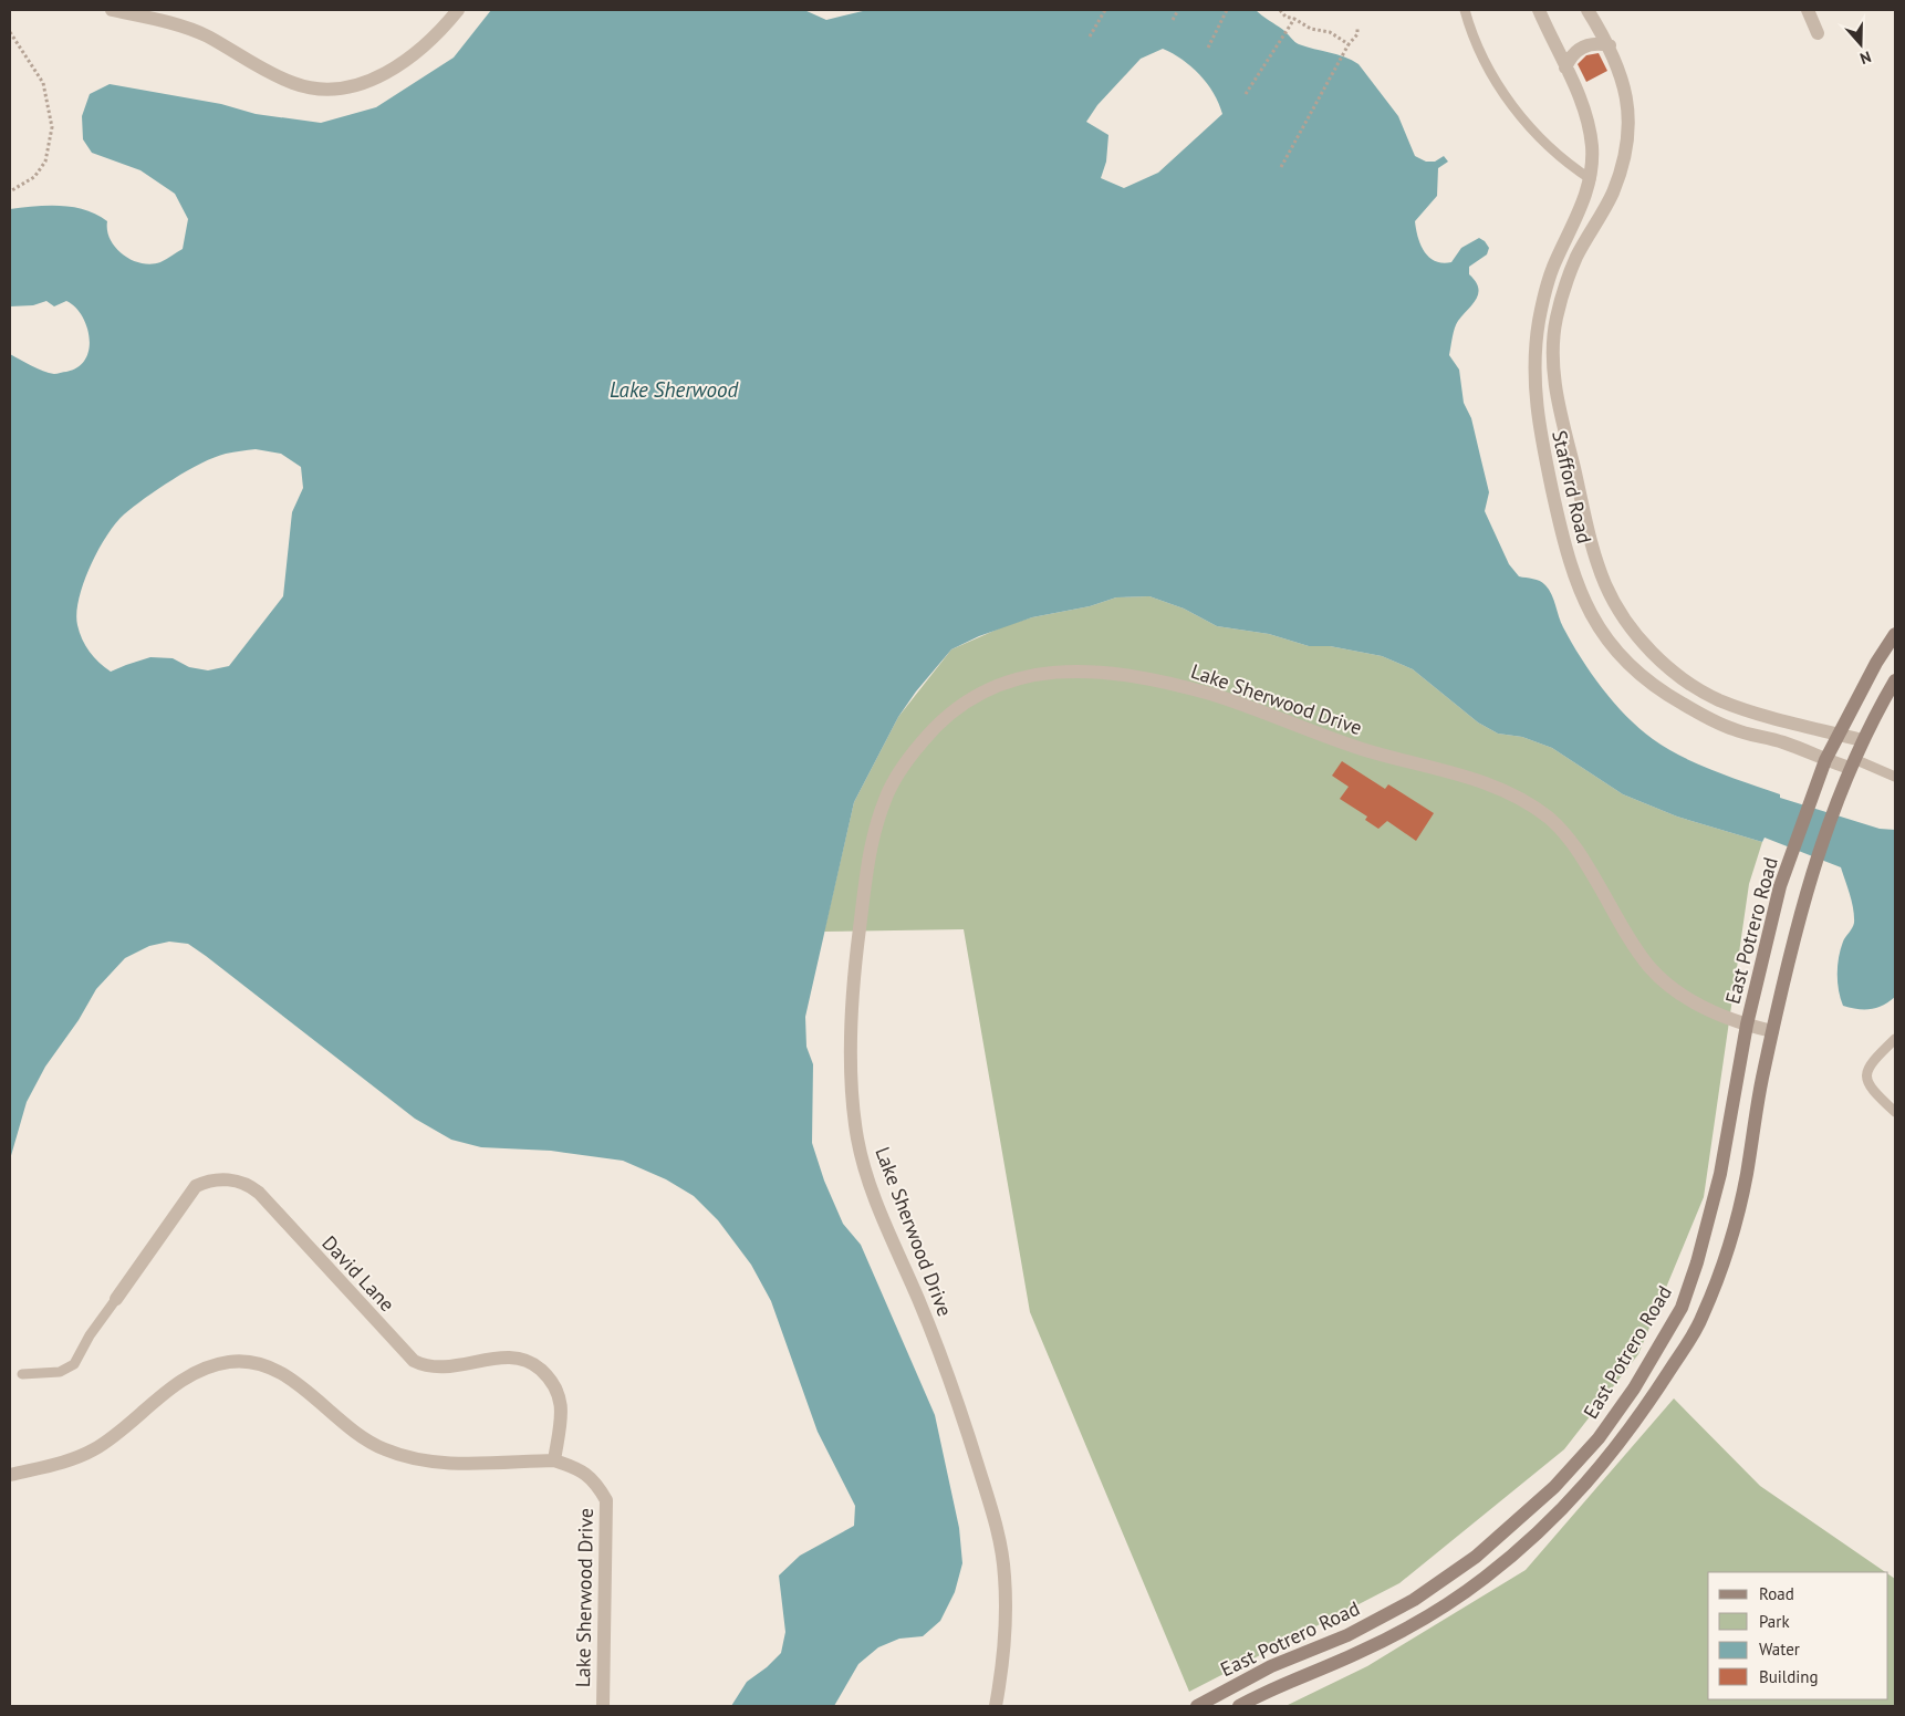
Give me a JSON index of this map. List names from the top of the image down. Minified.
{"streets":{"street":["Stafford Road","Lake Sherwood Drive","East Potrero Road","David Lane"]},"crossings":[["Stafford Road","East Potrero Road"],["Lake Sherwood Drive","East Potrero Road"],["Lake Sherwood Drive","David Lane"]],"water":["Lake Sherwood"],"legend":["Road","Park","Water","Building"],"north":"bottom"}
